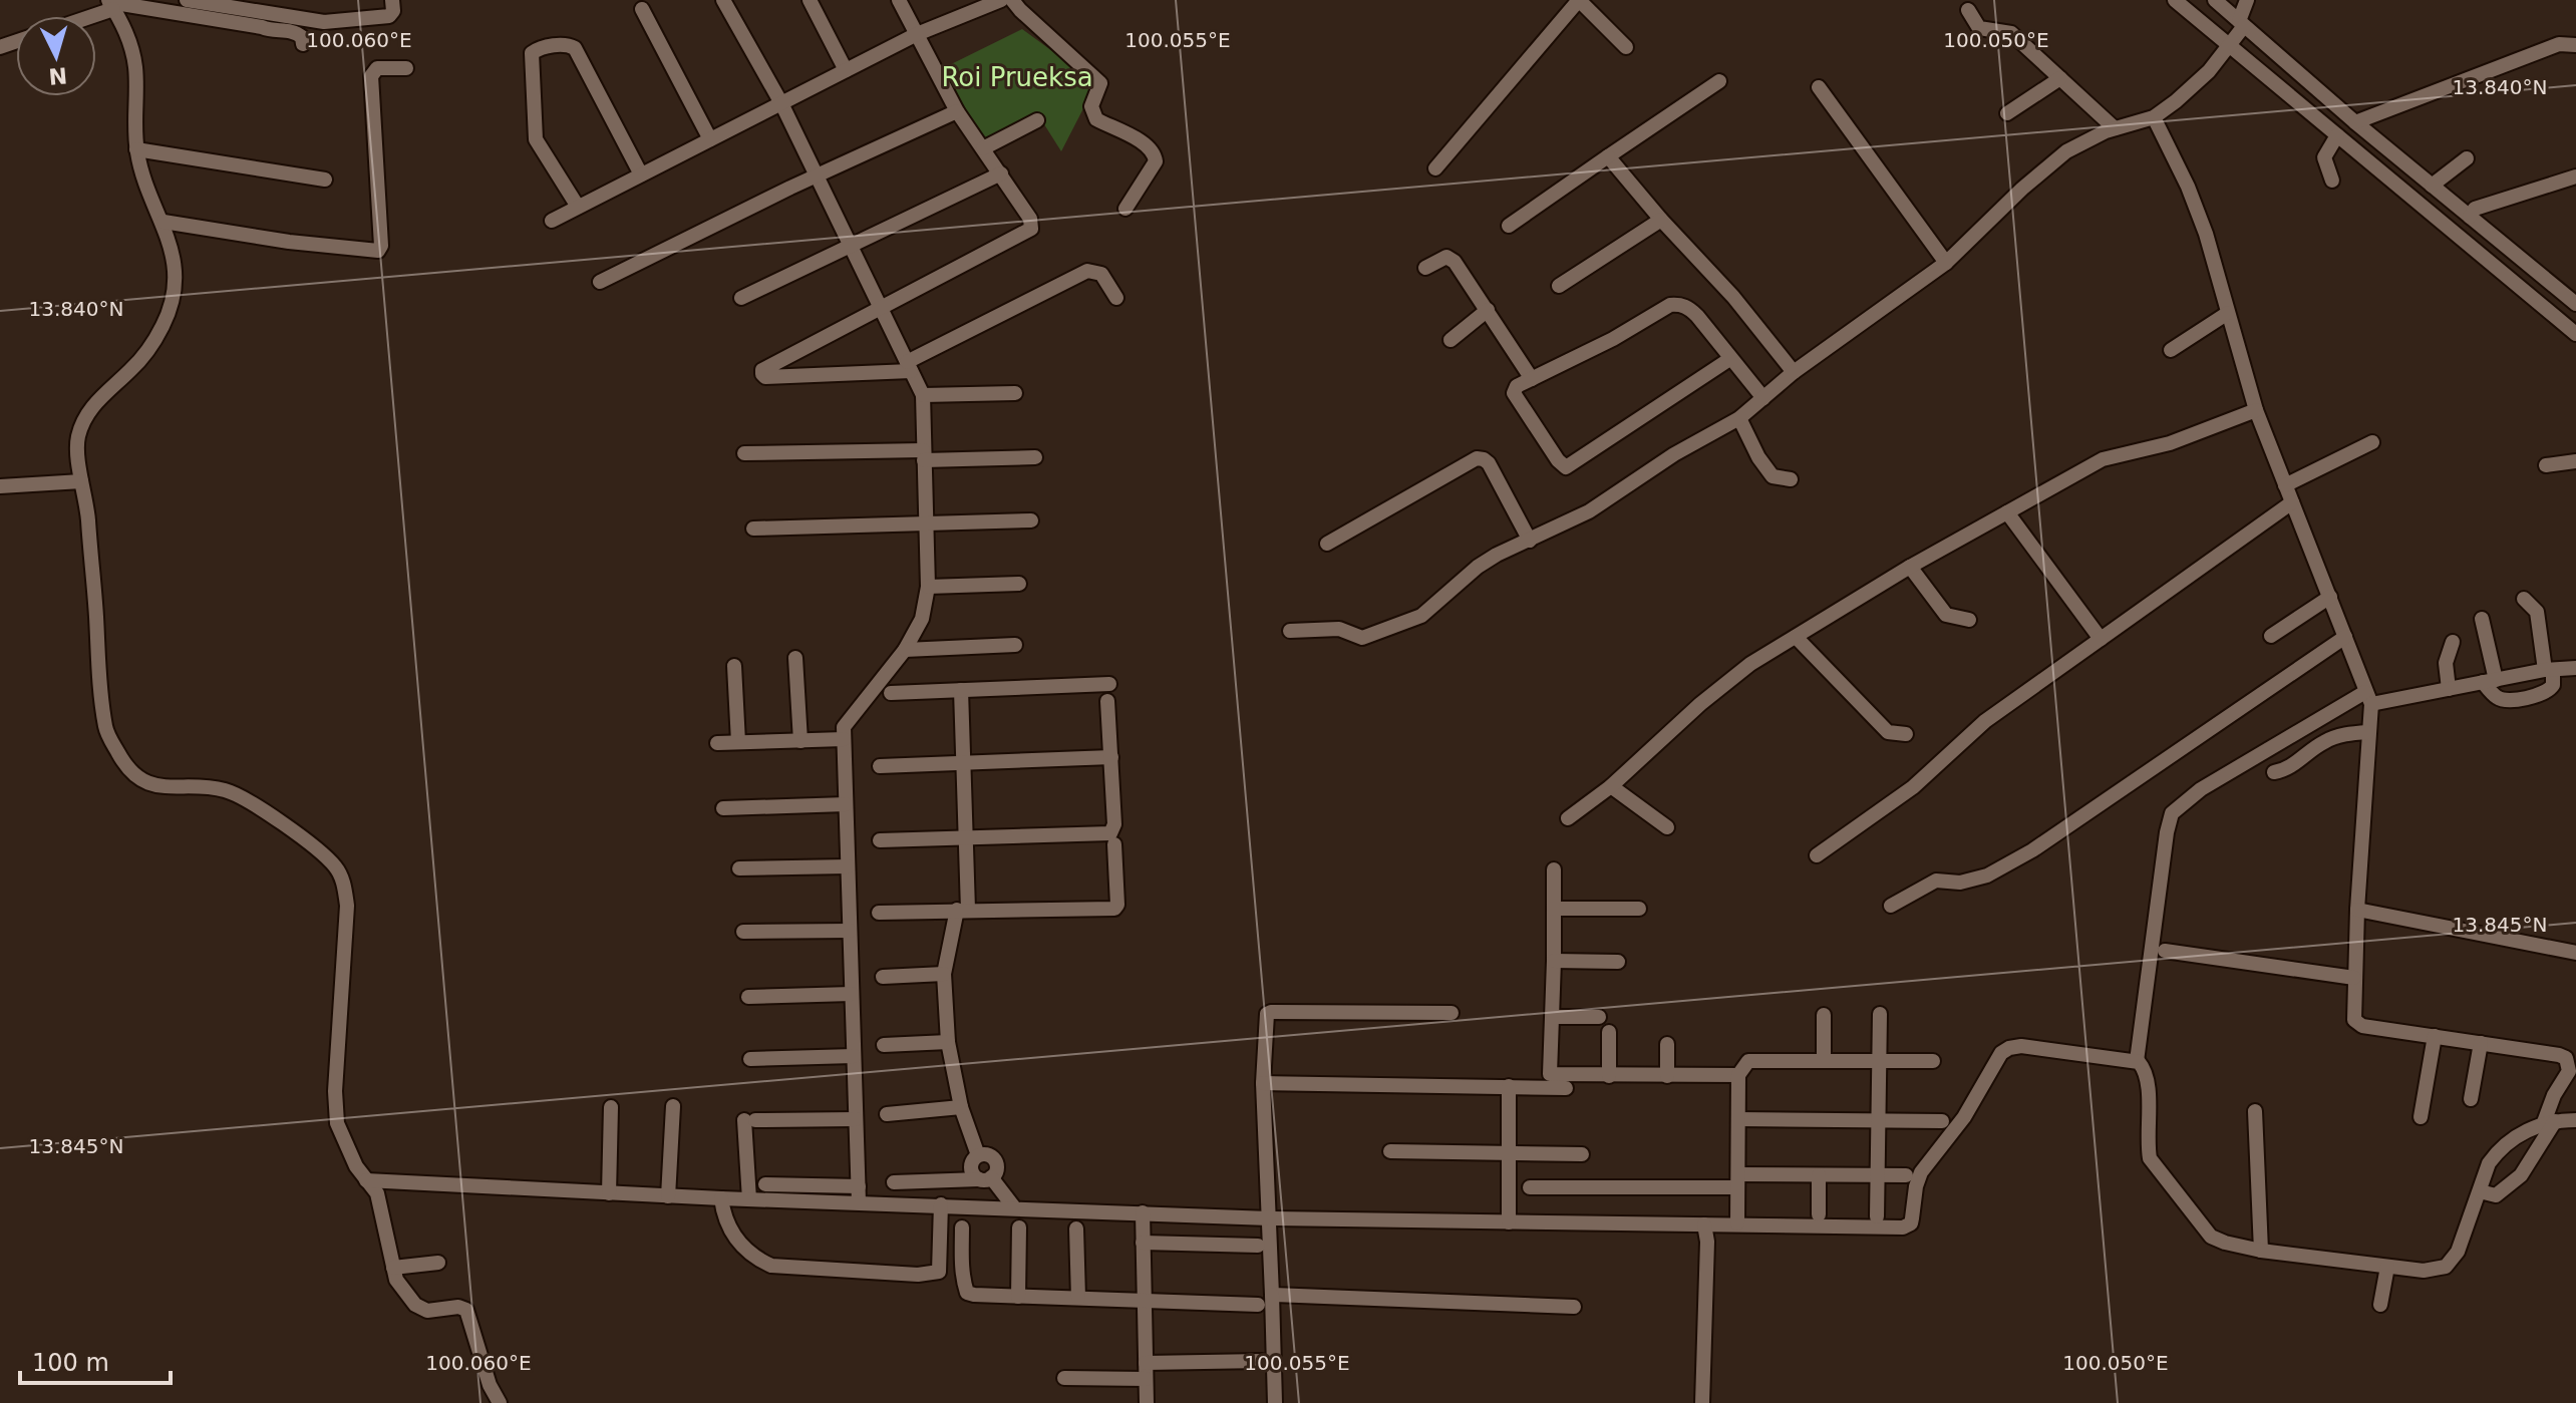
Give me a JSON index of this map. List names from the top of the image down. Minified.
{"parks":["Roi Prueksa"],"scale_bar":"100 m","north":"bottom","coordinates":["100.060°E","100.055°E","100.050°E","13.840°N","13.845°N"]}
